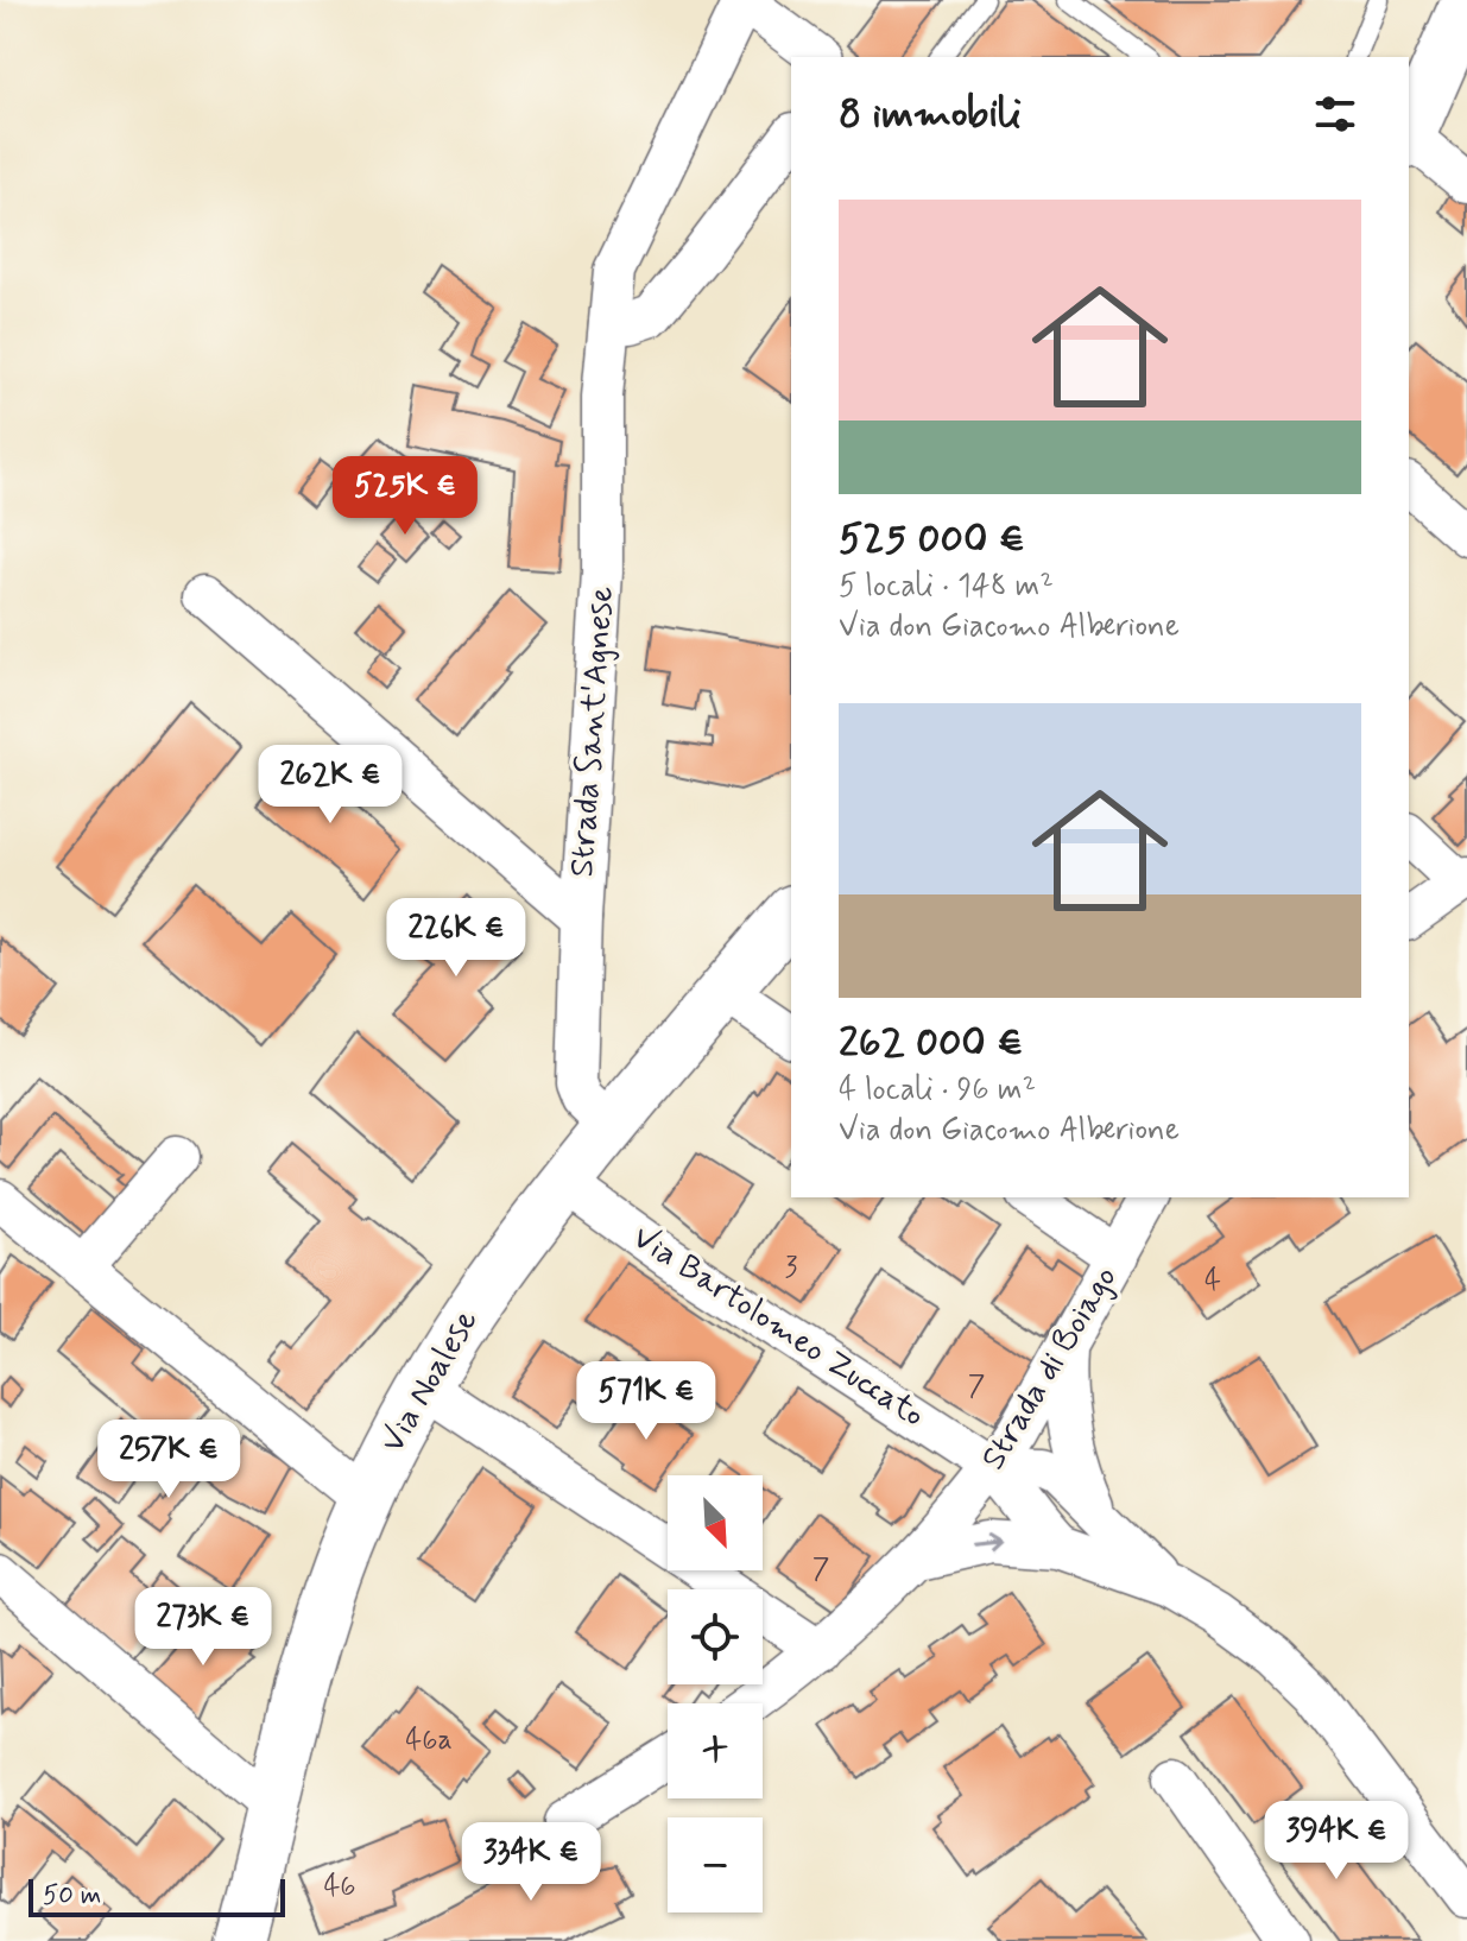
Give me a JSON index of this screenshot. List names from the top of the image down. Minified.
{"streets":{"main road":["Via Noalese"],"street":["Strada Sant'Agnese","Via Bartolomeo Zuccato","Strada di Boiago"]},"crossings":[["Strada Sant'Agnese","Via Noalese"],["Via Bartolomeo Zuccato","Strada di Boiago"],["Via Bartolomeo Zuccato","Via Noalese"]],"house_numbers":["3","4","7","7","46a","46"],"scale_bar":"50 m","north":"bottom right","page":{"heading":"8 immobili","list":[{"name":"525 000 €","note":"5 locali · 148 m² · Via don Giacomo Alberione"},{"name":"262 000 €","note":"4 locali · 96 m² · Via don Giacomo Alberione"}],"price":["525K €","262K €","226K €","571K €","257K €","273K €","394K €","334K €"],"map_buttons":["+","−"],"scale":"50 m"}}
